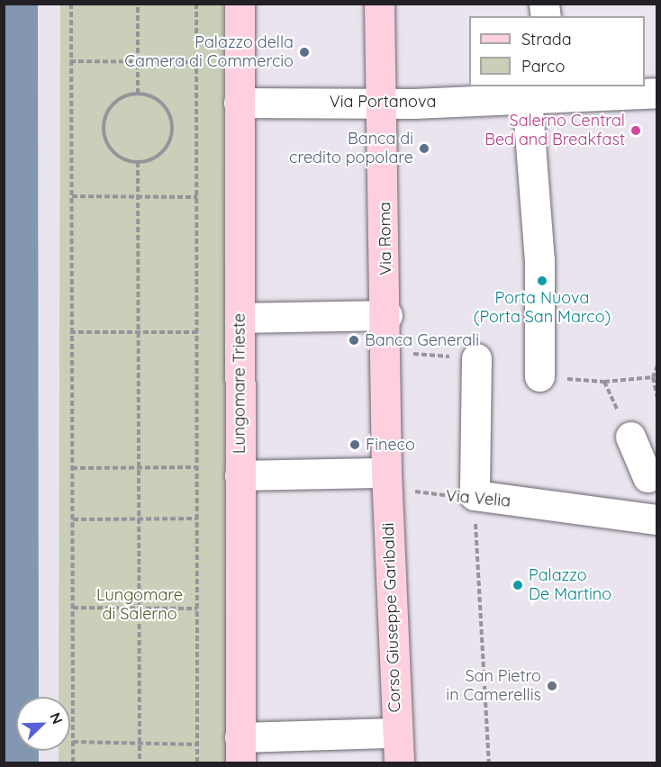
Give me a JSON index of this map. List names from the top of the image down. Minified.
{"streets":{"main road":["Via Roma","Lungomare Trieste","Corso Giuseppe Garibaldi"],"street":["Via Portanova","Via Velia"]},"crossings":[["Via Portanova","Via Roma"],["Via Portanova","Lungomare Trieste"],["Via Roma","Via Velia"],["Via Roma","Corso Giuseppe Garibaldi"],["Via Velia","Corso Giuseppe Garibaldi"]],"parks":["Lungomare di Salerno"],"places":["Palazzo della Camera di Commercio","Salerno Central Bed and Breakfast","Banca di credito popolare","Porta Nuova (Porta San Marco)","Banca Generali","Fineco","Palazzo De Martino","San Pietro in Camerellis"],"legend":["Strada","Parco"],"north":"top right"}
